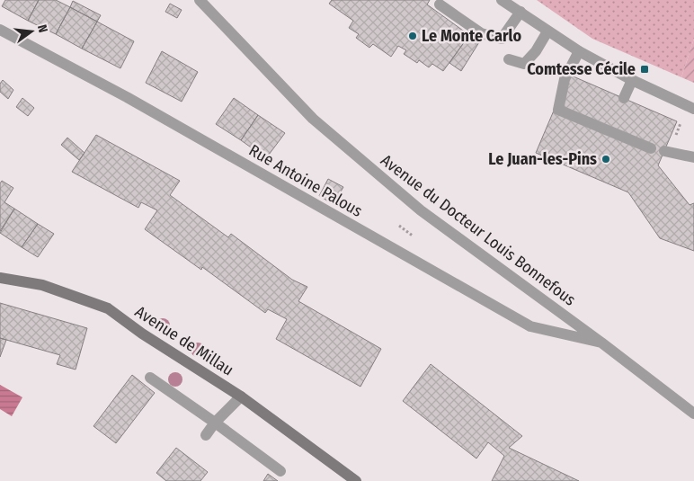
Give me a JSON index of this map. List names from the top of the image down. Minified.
{"streets":{"main road":["Avenue de Millau"],"street":["Rue Antoine Palous","Avenue du Docteur Louis Bonnefous"]},"crossings":[["Rue Antoine Palous","Avenue du Docteur Louis Bonnefous"]],"places":{"other":["Le Monte Carlo","Le Juan-les-Pins"],"transit":["Comtesse Cécile"]},"north":"right"}
